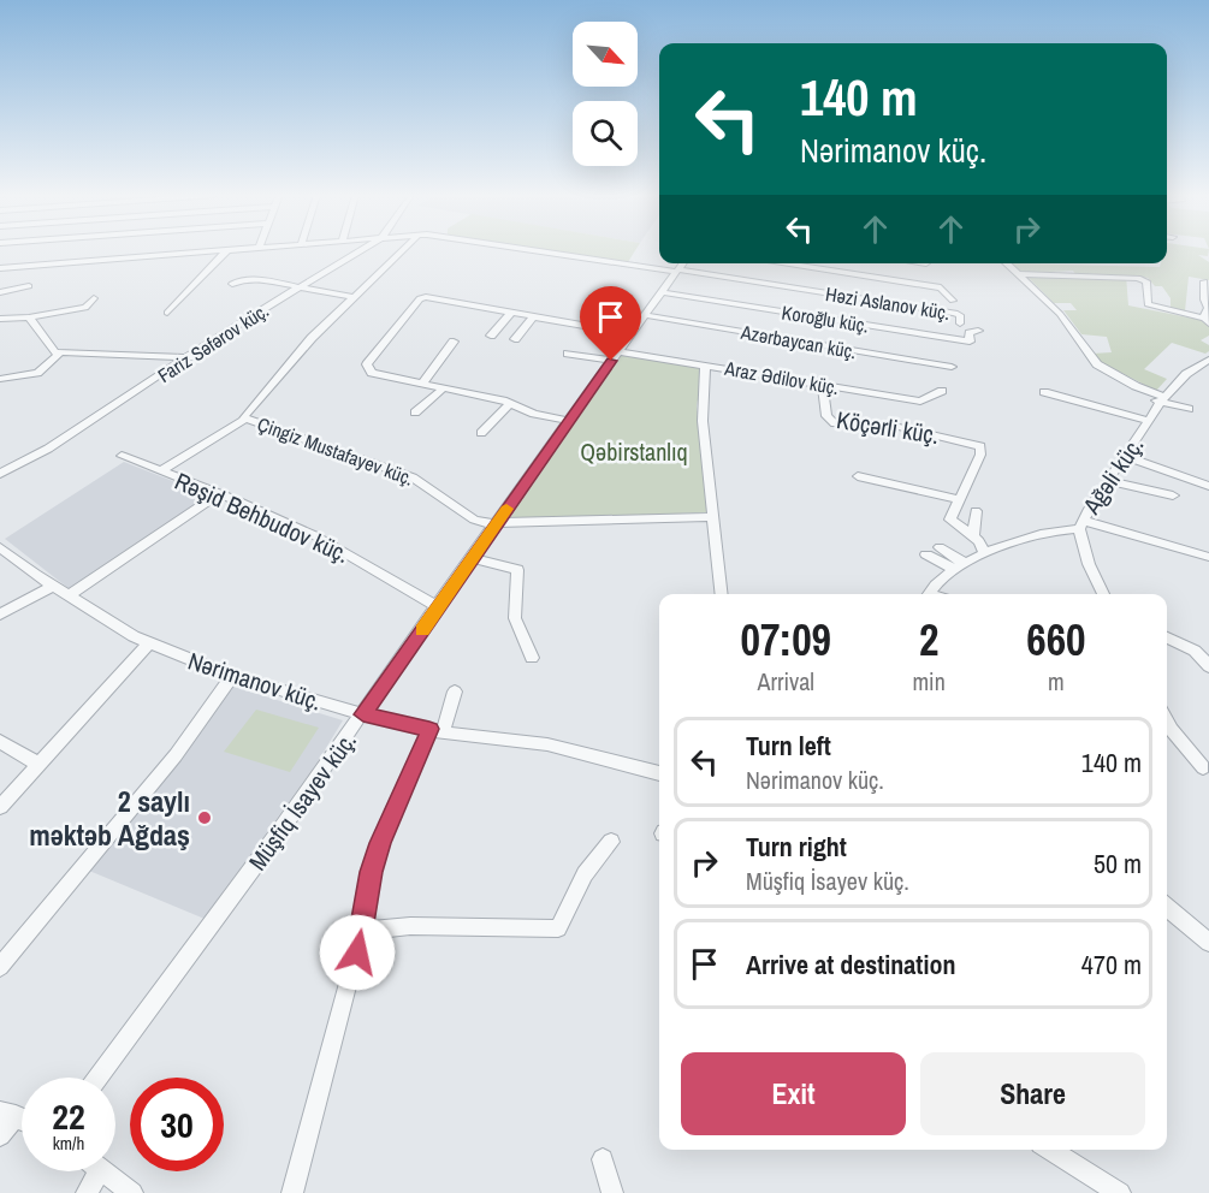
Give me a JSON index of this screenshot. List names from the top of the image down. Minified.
{"streets":{"street":["Həzi Aslanov küç.","Koroğlu küç.","Azərbaycan küç.","Fariz Səfərov küç.","Araz Ədilov küç.","Köçərli küç.","Çingiz Mustafayev küç.","Ağəli küç.","Rəşid Behbudov küç.","Nərimanov küç.","Müşfiq İsayev küç."]},"crossings":[["Həzi Aslanov küç.","Müşfiq İsayev küç."],["Koroğlu küç.","Müşfiq İsayev küç."],["Azərbaycan küç.","Müşfiq İsayev küç."],["Araz Ədilov küç.","Köçərli küç."],["Araz Ədilov küç.","Müşfiq İsayev küç."],["Çingiz Mustafayev küç.","Müşfiq İsayev küç."],["Rəşid Behbudov küç.","Müşfiq İsayev küç."],["Nərimanov küç.","Müşfiq İsayev küç."]],"parks":["Qəbirstanlıq"],"places":["2 saylı məktəb Ağdaş"],"north":"bottom right","page":{"turn":["140 m","Nərimanov küç."],"eta":["07:09","Arrival","2","min","660","m"],"list":[{"name":"Turn left","note":"Nərimanov küç.","value":"140 m"},{"name":"Turn right","note":"Müşfiq İsayev küç.","value":"50 m"},{"name":"Arrive at destination","value":"470 m"}],"buttons":["Exit","Share"],"speed":"22 km/h","limit":"30"}}
